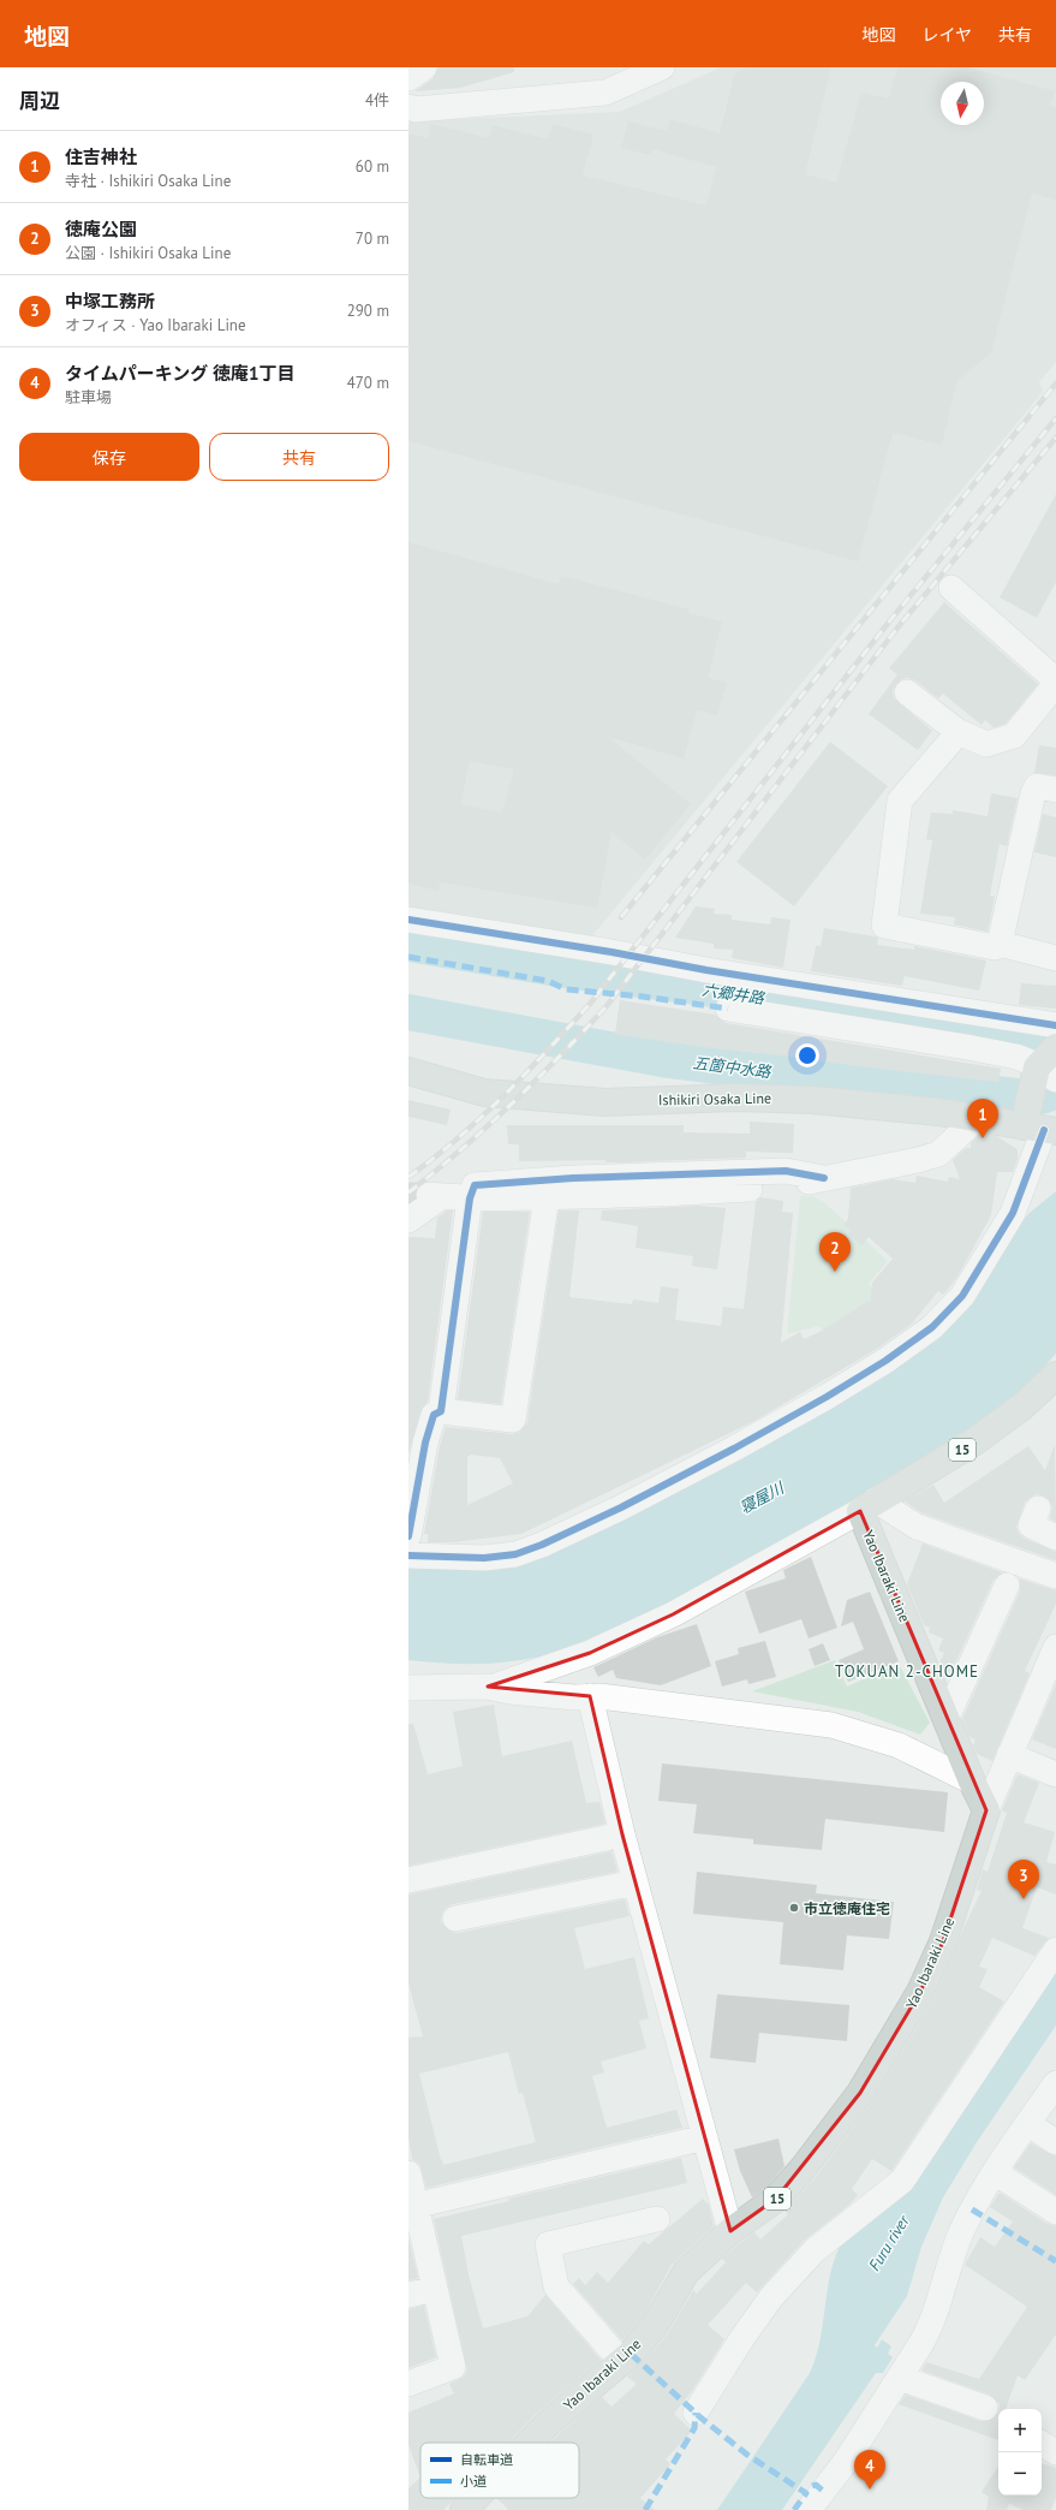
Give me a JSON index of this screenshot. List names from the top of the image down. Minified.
{"streets":{"main road":["Ishikiri Osaka Line","15","Yao Ibaraki Line"]},"crossings":[["15","Yao Ibaraki Line"]],"districts":["TOKUAN 2-CHOME"],"water":["六郷井路","五箇中水路","寝屋川","Furu river"],"places":["市立徳庵住宅"],"legend":["自転車道","小道"],"north":"bottom","page":{"header":"地図","nav":["地図","レイヤ","共有"],"heading":["周辺","4件"],"list":[{"mark":"1","name":"住吉神社","note":"寺社 · Ishikiri Osaka Line","value":"60 m"},{"mark":"2","name":"徳庵公園","note":"公園 · Ishikiri Osaka Line","value":"70 m"},{"mark":"3","name":"中塚工務所","note":"オフィス · Yao Ibaraki Line","value":"290 m"},{"mark":"4","name":"タイムパーキング 徳庵1丁目","note":"駐車場","value":"470 m"}],"buttons":["保存","共有"],"pins":["1","2","3","4"],"map_buttons":["+","−"]}}
